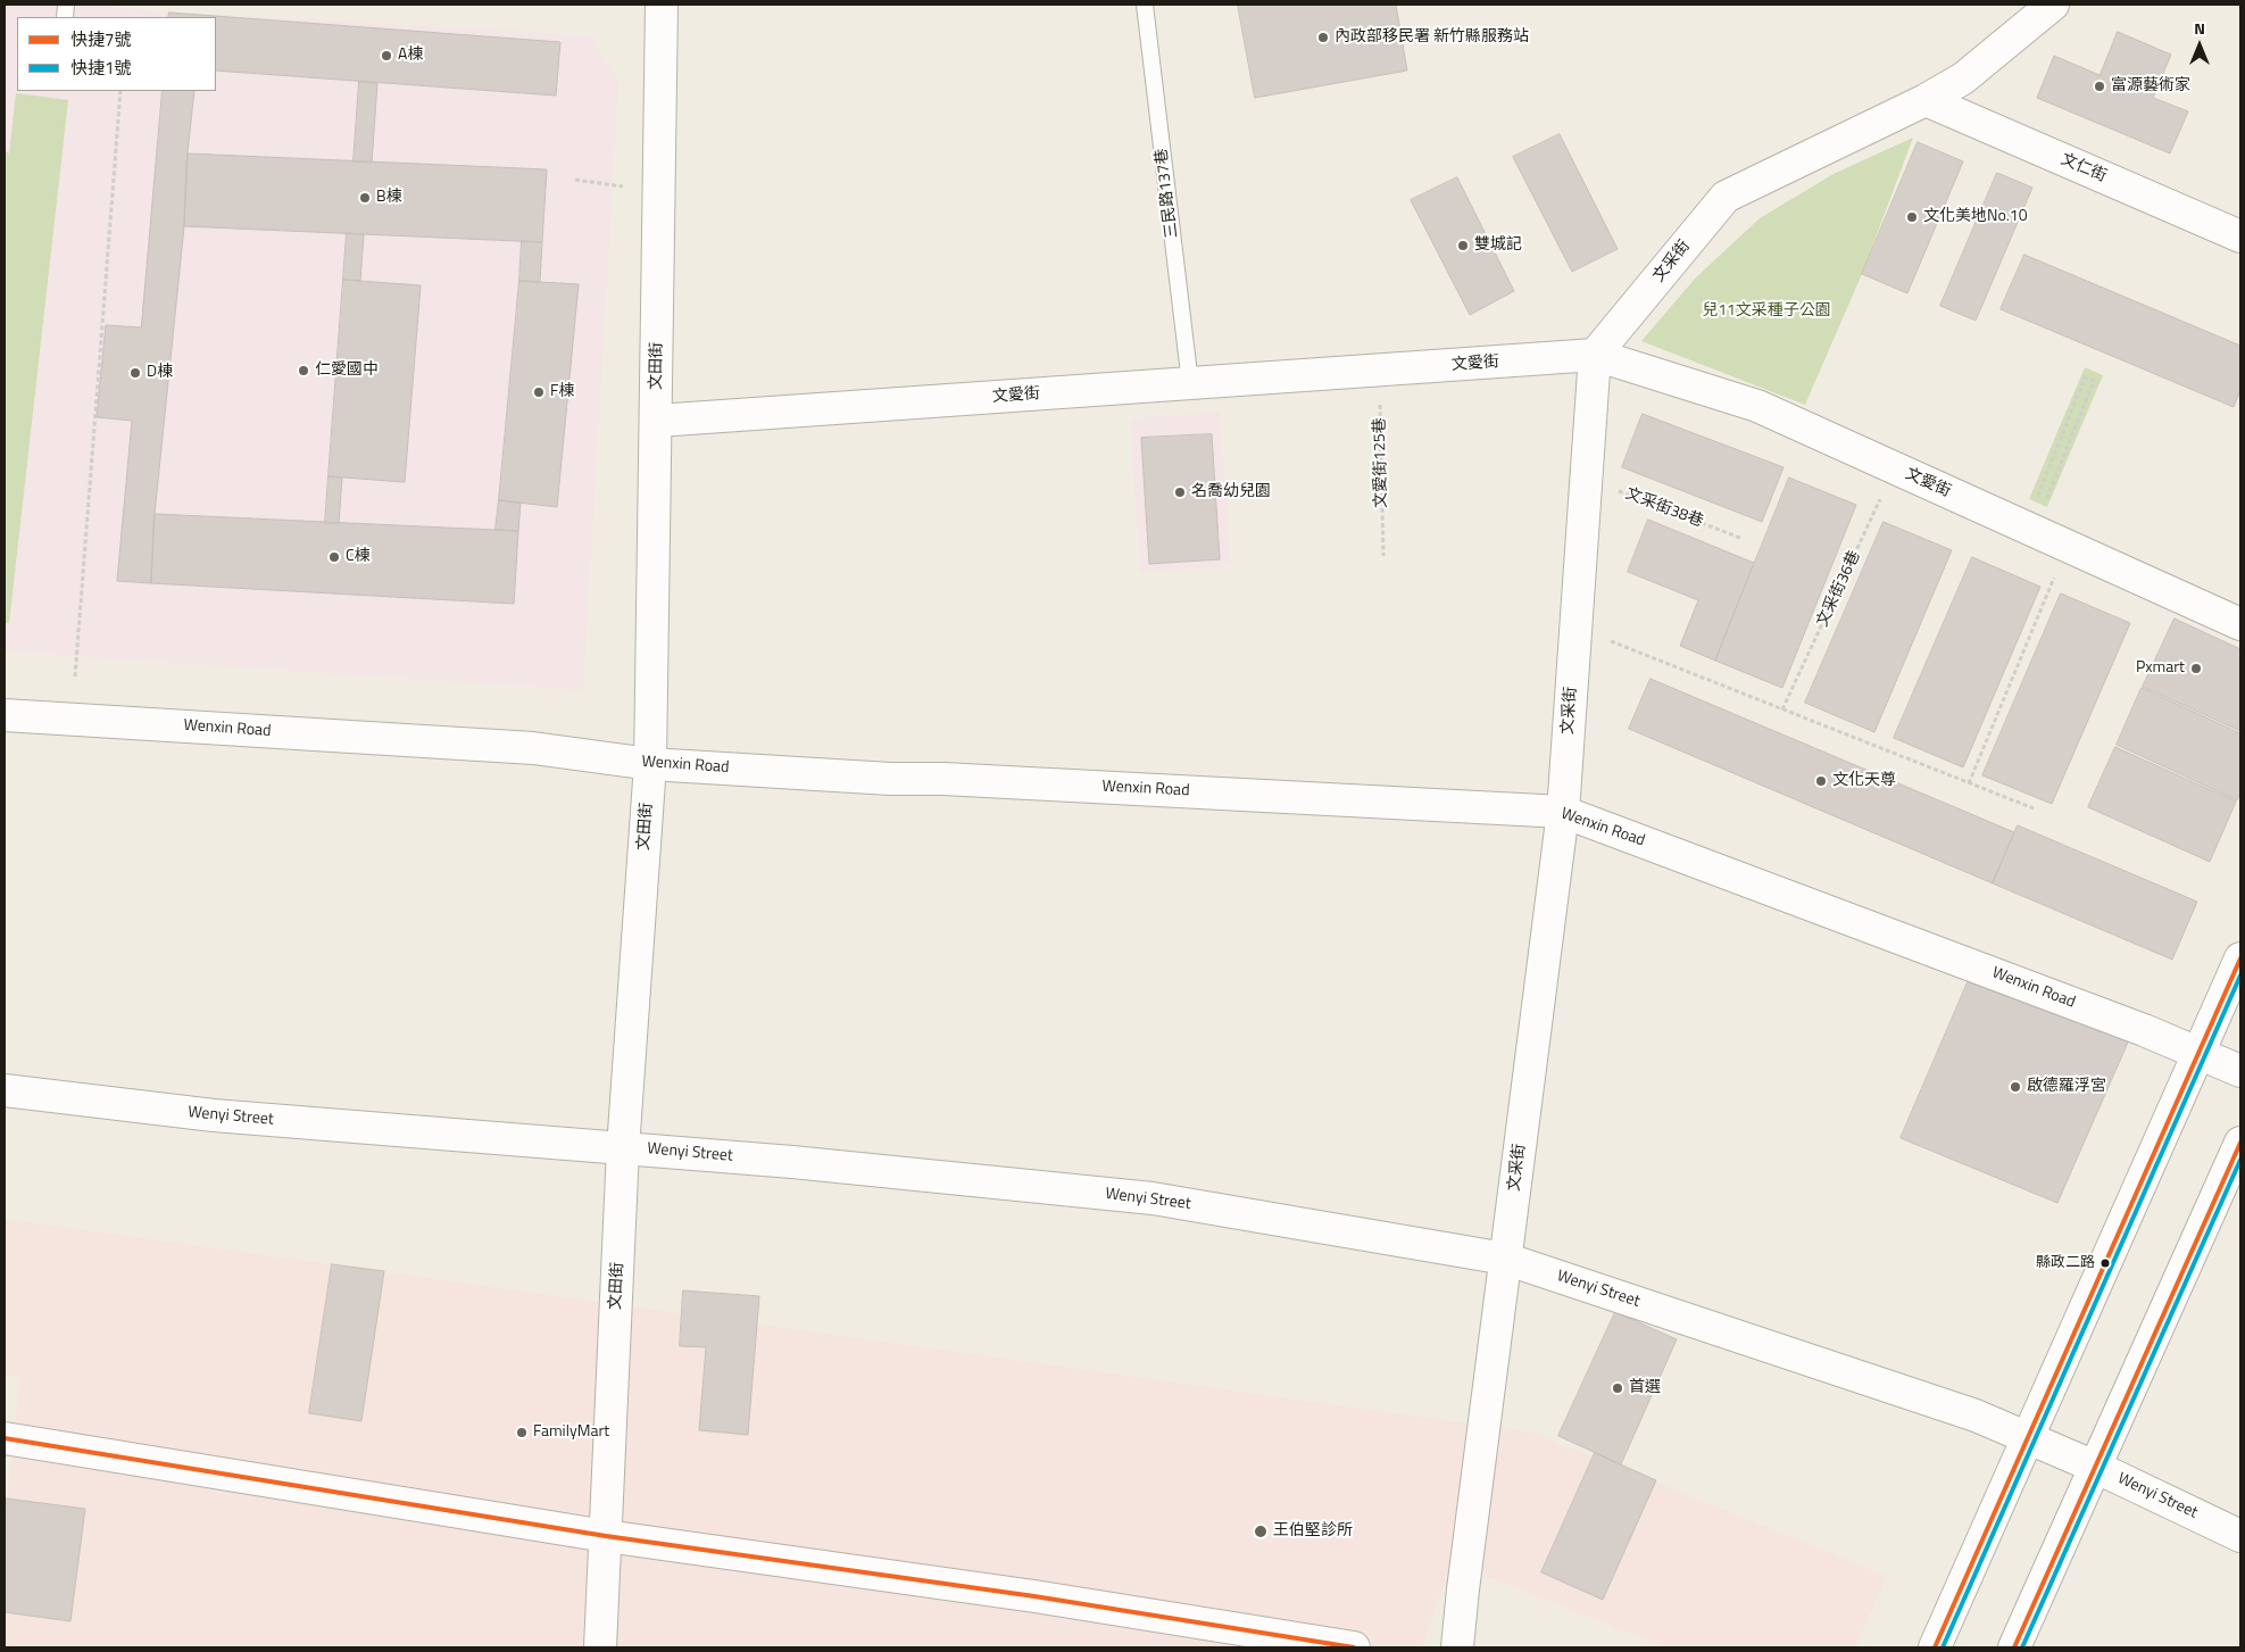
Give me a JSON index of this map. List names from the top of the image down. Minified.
{"streets":{"street":["文仁街","文采街","文愛街","文田街","Wenxin Road","Wenyi Street"],"lane":["三民路137巷"],"path":["文愛街125巷","文采街38巷","文采街36巷"]},"crossings":[["文仁街","文采街"],["三民路137巷","文愛街"],["文采街","文愛街"],["文采街","文采街38巷"],["文采街","Wenxin Road"],["文采街","Wenyi Street"],["文愛街","文田街"],["文愛街","文愛街125巷"],["文愛街","文采街36巷"],["文田街","Wenxin Road"],["文田街","Wenyi Street"]],"parks":["兒11文采種子公園"],"places":["內政部移民署 新竹縣服務站","A棟","富源藝術家","B棟","文化美地No.10","雙城記","仁愛國中","D棟","F棟","名喬幼兒園","C棟","Pxmart","文化天尊","啟德羅浮宮","縣政二路","首選","FamilyMart","王伯堅診所"],"lines":["transit line 快捷7號","transit line 快捷1號"],"legend":["快捷7號","快捷1號"],"north":"top"}
